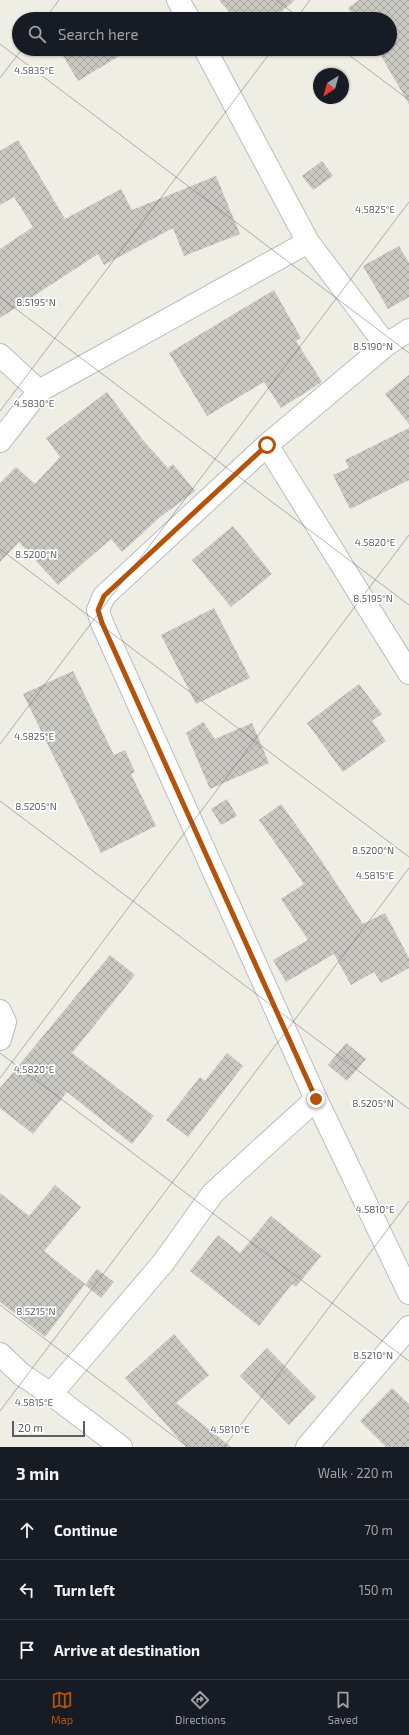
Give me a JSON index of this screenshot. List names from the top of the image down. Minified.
{"scale_bar":"20 m","north":"bottom left","page":{"search":"Search here","scale":"20 m","heading":["3 min","Walk · 220 m"],"list":[["Continue","70 m"],["Turn left","150 m"],"Arrive at destination"],"nav":["Map","Directions","Saved"]},"coordinates":["4.5835°E","4.5825°E","8.5195°N","8.5190°N","4.5830°E","4.5820°E","8.5200°N","8.5205°N","4.5815°E","4.5810°E","8.5215°N","8.5210°N"]}
